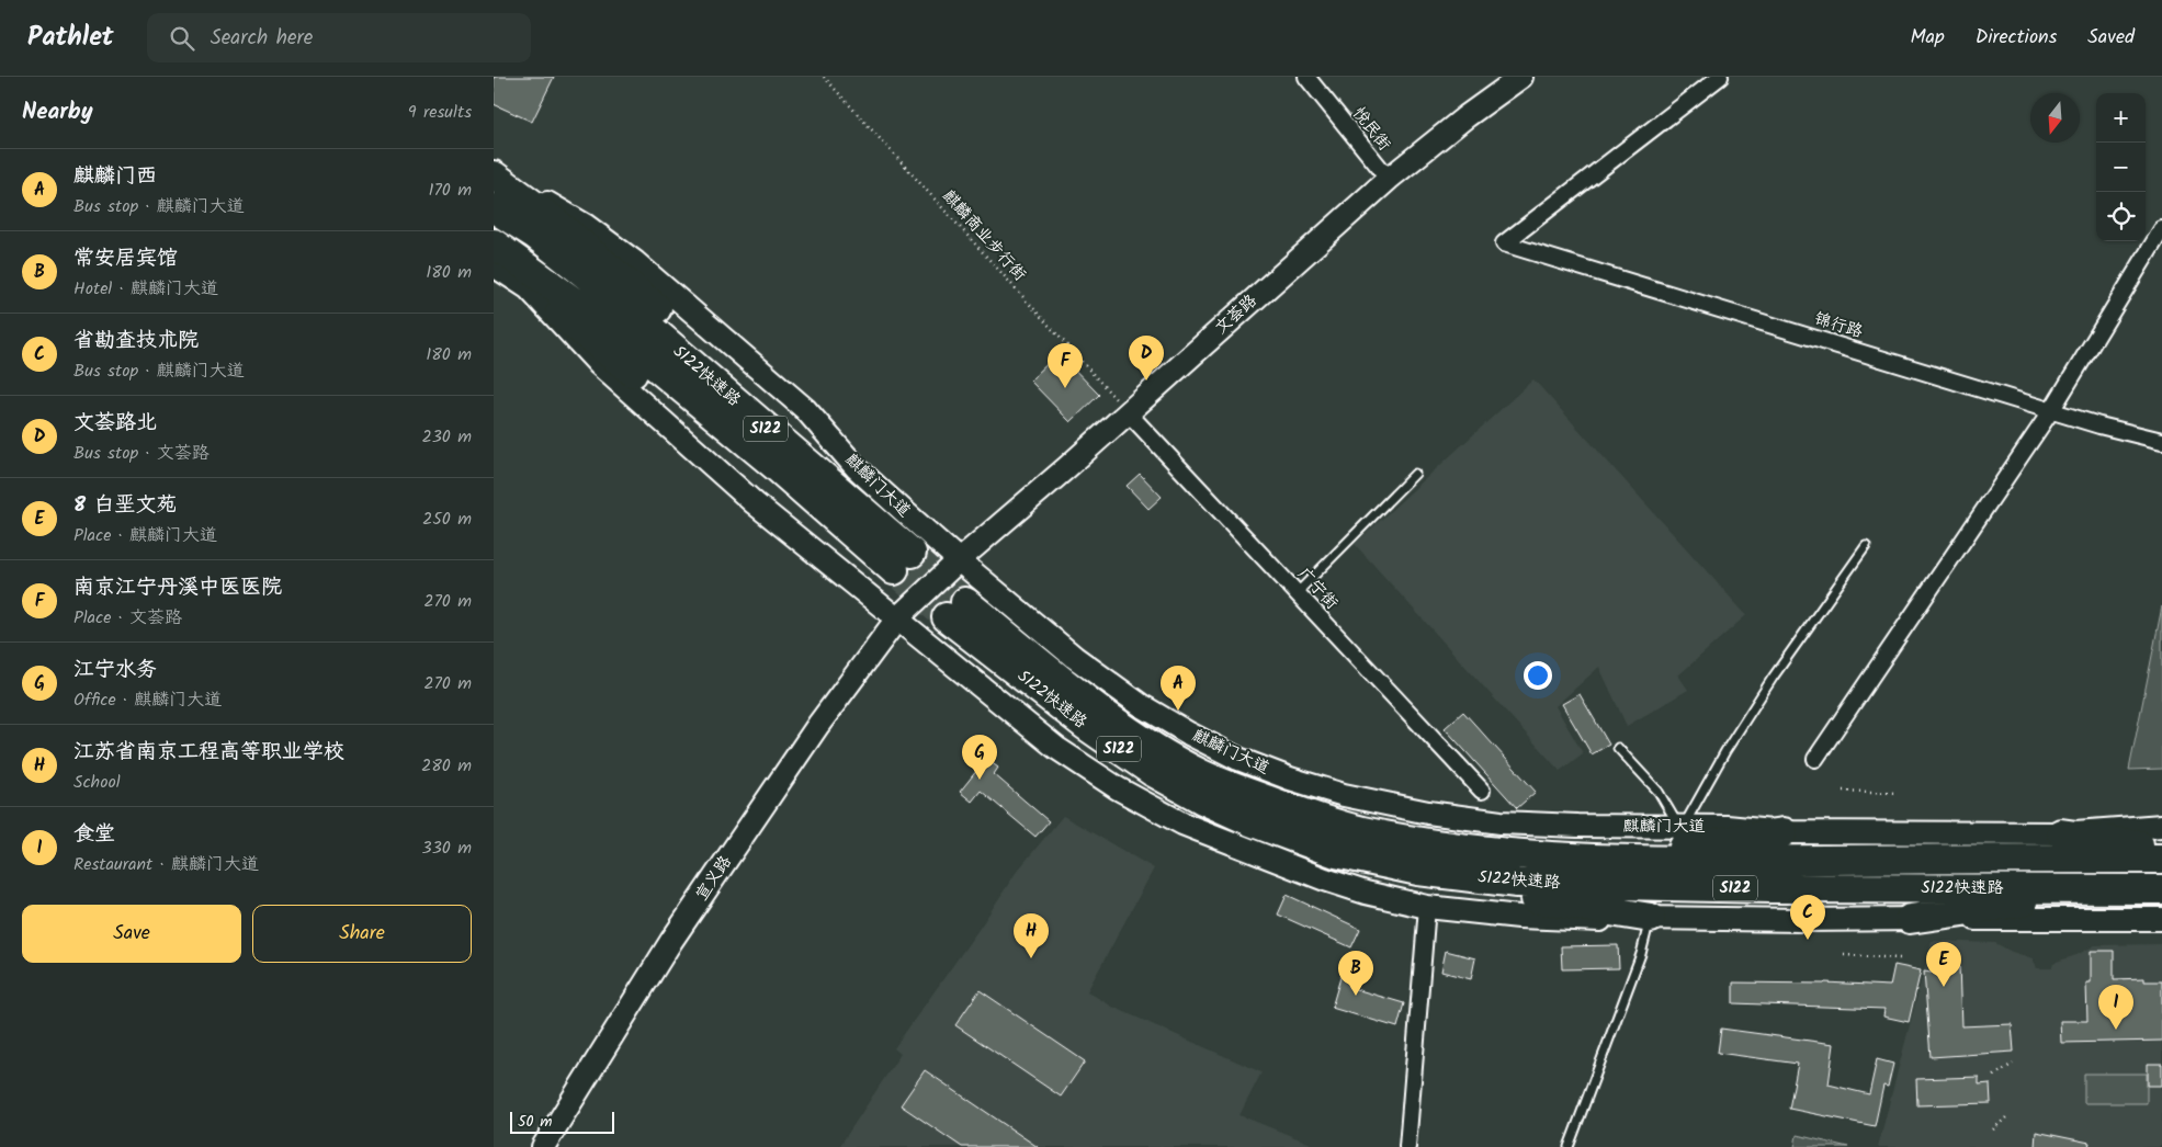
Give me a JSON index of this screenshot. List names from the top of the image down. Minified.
{"streets":{"highway":["S122快速路","S122"],"street":["悦民街","文荟路","锦行路","麒麟门大道","广宁街","宣义路"],"path":["麒麟商业步行街"]},"crossings":[["悦民街","文荟路"],["麒麟商业步行街","文荟路"],["麒麟商业步行街","广宁街"],["文荟路","麒麟门大道"],["文荟路","广宁街"],["文荟路","宣义路"],["麒麟门大道","宣义路"]],"scale_bar":"50 m","north":"bottom","page":{"header":"Pathlet","search":"Search here","nav":["Map","Directions","Saved"],"heading":["Nearby","9 results"],"map_buttons":["+","−"],"list":[{"mark":"A","name":"麒麟门西","note":"Bus stop · 麒麟门大道","value":"170 m"},{"mark":"B","name":"常安居宾馆","note":"Hotel · 麒麟门大道","value":"180 m"},{"mark":"C","name":"省勘查技术院","note":"Bus stop · 麒麟门大道","value":"180 m"},{"mark":"D","name":"文荟路北","note":"Bus stop · 文荟路","value":"230 m"},{"mark":"E","name":"8 白垩文苑","note":"Place · 麒麟门大道","value":"250 m"},{"mark":"F","name":"南京江宁丹溪中医医院","note":"Place · 文荟路","value":"270 m"},{"mark":"G","name":"江宁水务","note":"Office · 麒麟门大道","value":"270 m"},{"mark":"H","name":"江苏省南京工程高等职业学校","note":"School","value":"280 m"},{"mark":"I","name":"食堂","note":"Restaurant · 麒麟门大道","value":"330 m"}],"pins":["D","F","A","G","C","H","E","B","I"],"buttons":["Save","Share"],"scale":"50 m"}}
